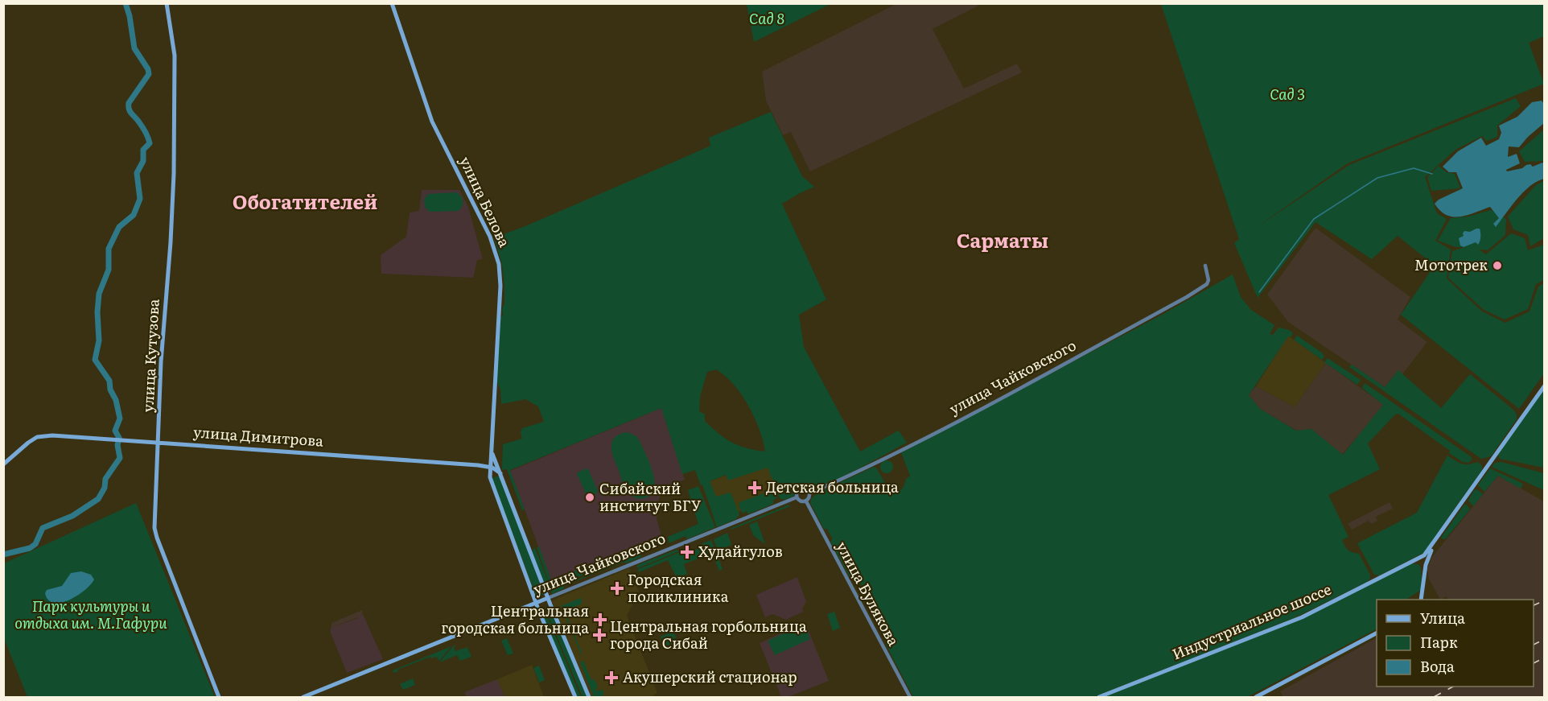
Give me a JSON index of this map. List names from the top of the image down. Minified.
{"streets":{"main road":["улица Белова","улица Кутузова","улица Чайковского","улица Димитрова","Индустриальное шоссе"],"street":["улица Булякова"]},"crossings":[["улица Белова","улица Чайковского"],["улица Белова","улица Димитрова"],["улица Кутузова","улица Димитрова"],["улица Чайковского","улица Булякова"]],"districts":["Обогатителей","Сарматы"],"parks":["Сад 8","Сад 3","Парк культуры и отдыха им. М.Гафури"],"places":{"other":["Мототрек","Сибайский институт БГУ"],"health":["Детская больница","Худайгулов","Городская поликлиника","Центральная городская больница","Центральная горбольница города Сибай","Акушерский стационар"]},"legend":["Улица","Парк","Вода"]}
